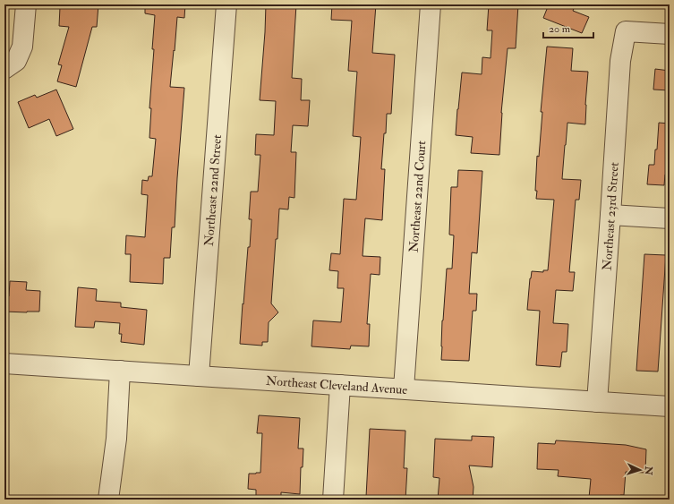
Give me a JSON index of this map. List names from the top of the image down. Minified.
{"streets":{"street":["Northeast 22nd Street","Northeast 22nd Court","Northeast 23rd Street","Northeast Cleveland Avenue"]},"crossings":[["Northeast 22nd Street","Northeast Cleveland Avenue"],["Northeast 22nd Court","Northeast Cleveland Avenue"],["Northeast 23rd Street","Northeast Cleveland Avenue"]],"scale_bar":"20 m","north":"right"}
